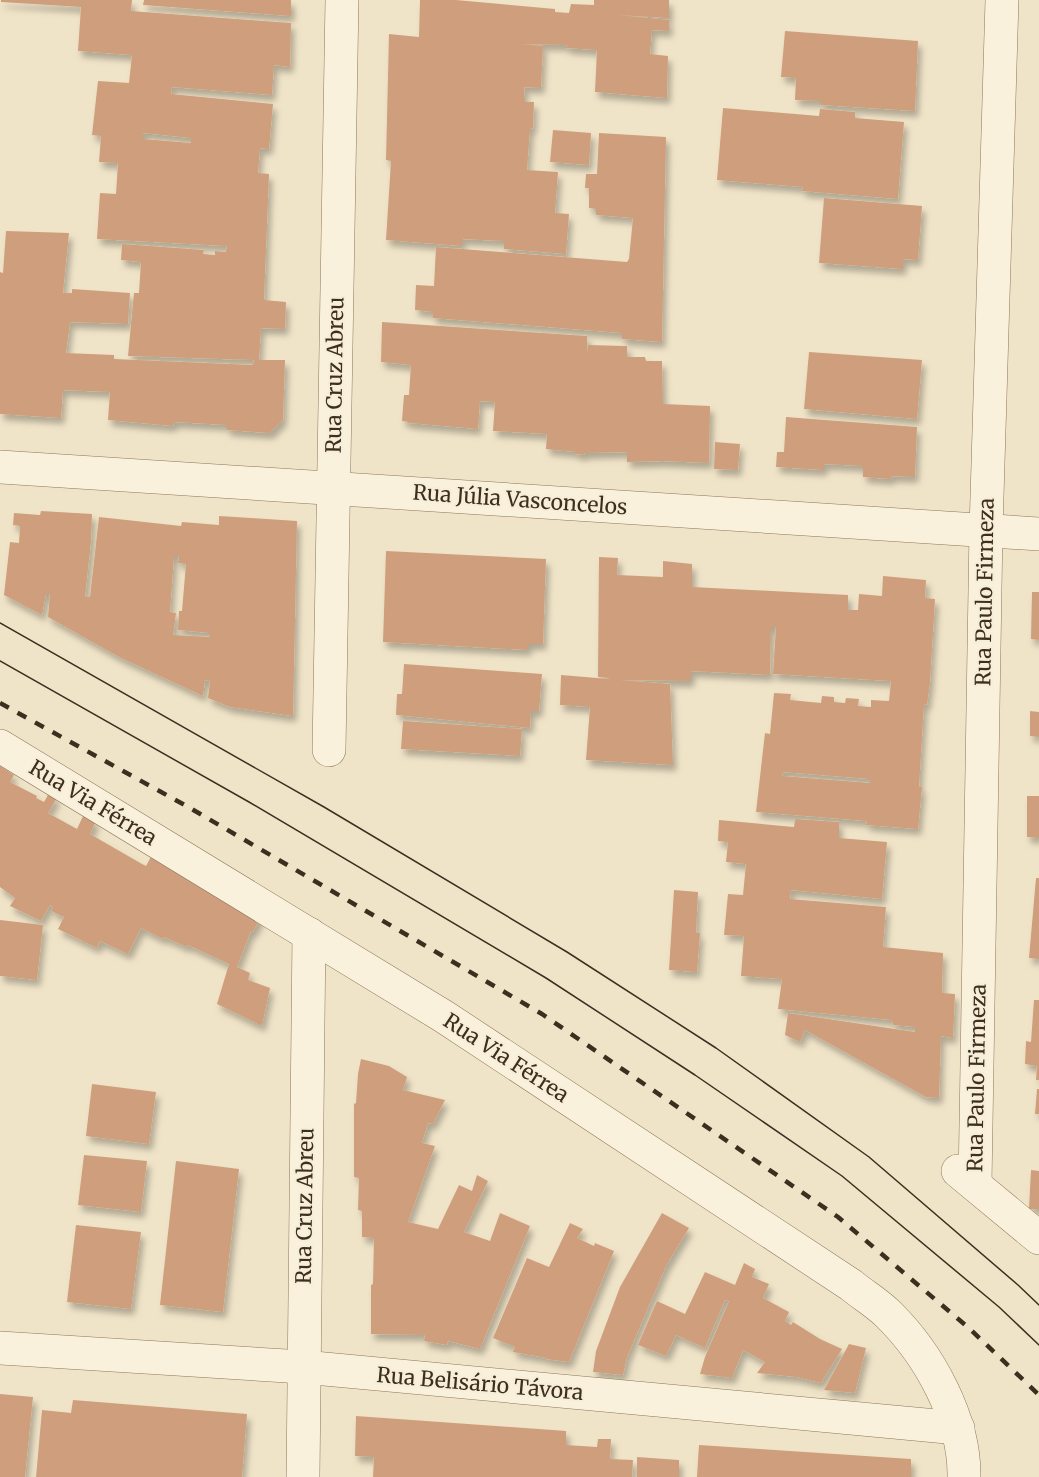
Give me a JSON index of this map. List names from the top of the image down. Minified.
{"streets":{"street":["Rua Cruz Abreu","Rua Júlia Vasconcelos","Rua Paulo Firmeza","Rua Via Férrea","Rua Belisário Távora"]},"crossings":[["Rua Cruz Abreu","Rua Júlia Vasconcelos"],["Rua Cruz Abreu","Rua Via Férrea"],["Rua Cruz Abreu","Rua Belisário Távora"],["Rua Júlia Vasconcelos","Rua Paulo Firmeza"],["Rua Via Férrea","Rua Belisário Távora"]]}
